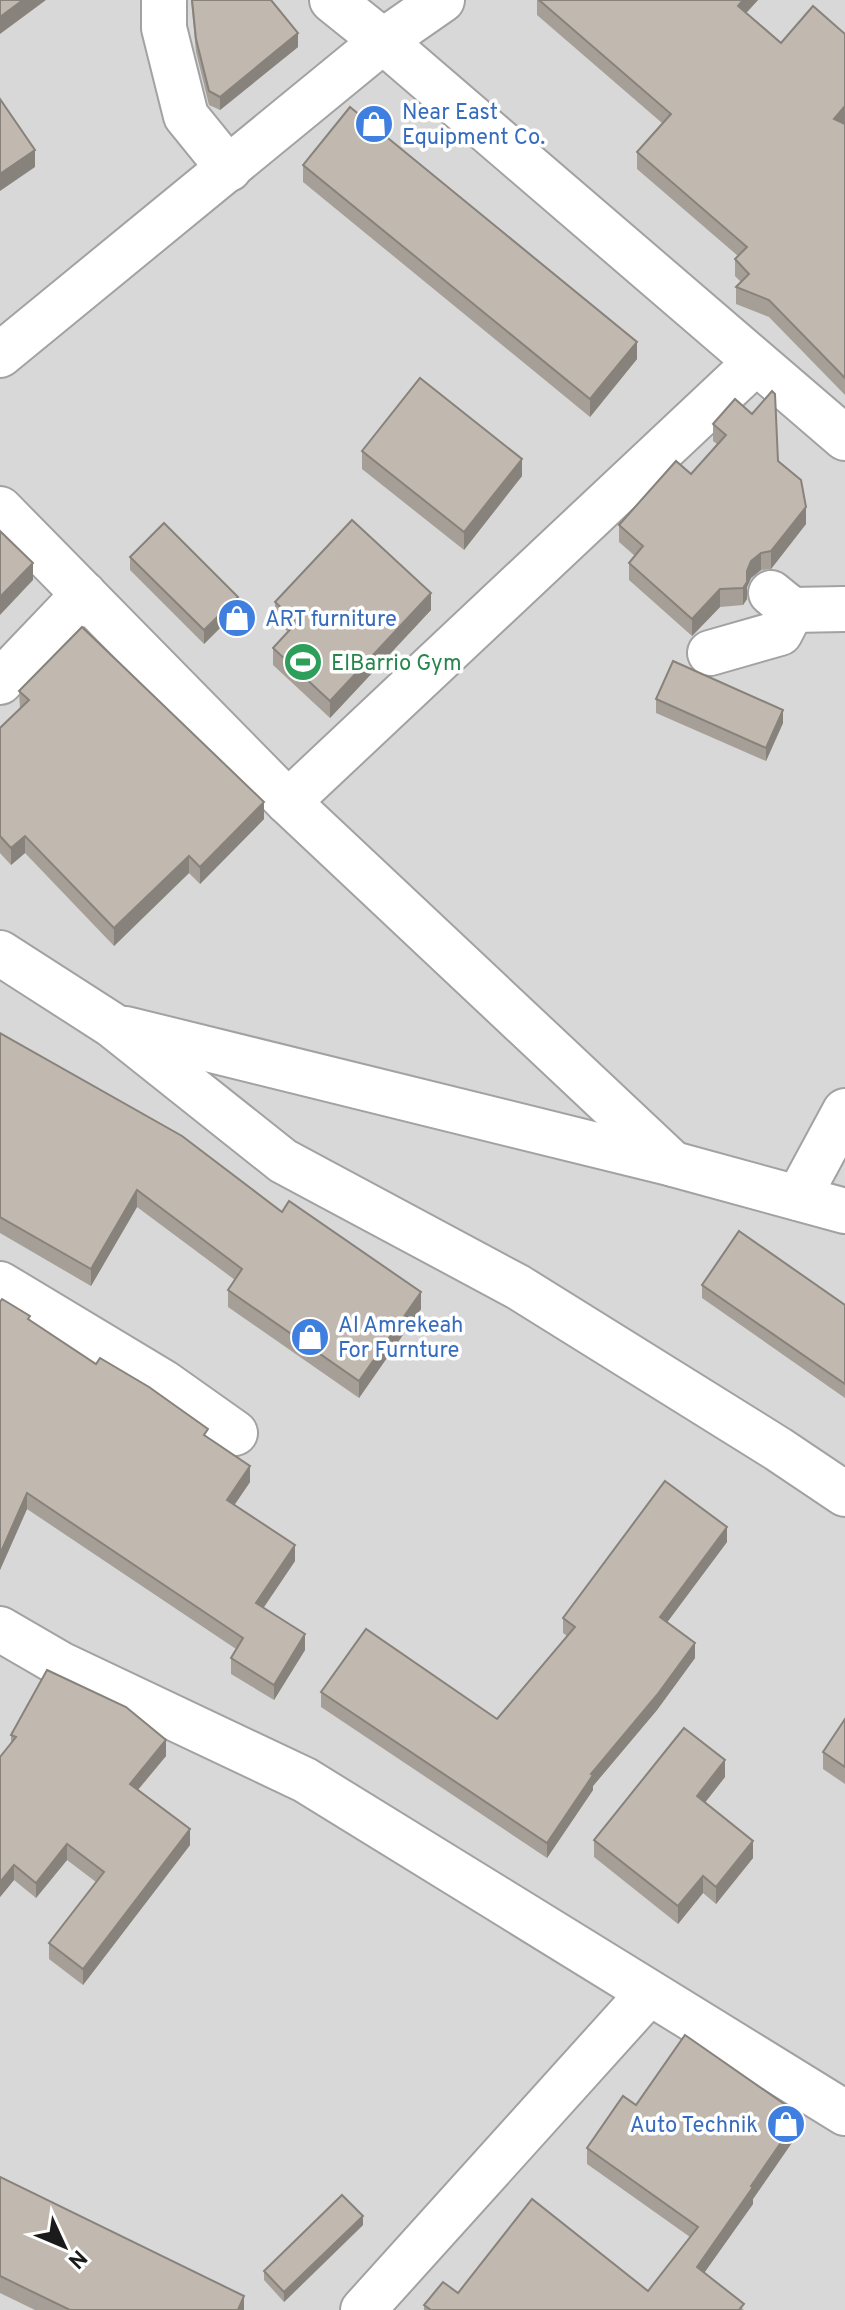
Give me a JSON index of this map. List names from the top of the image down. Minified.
{"places":{"shop":["Near East Equipment Co.","ART furniture","Al Amrekeah For Furnture","Auto Technik"],"sports":["ElBarrio Gym"]},"north":"bottom right"}
